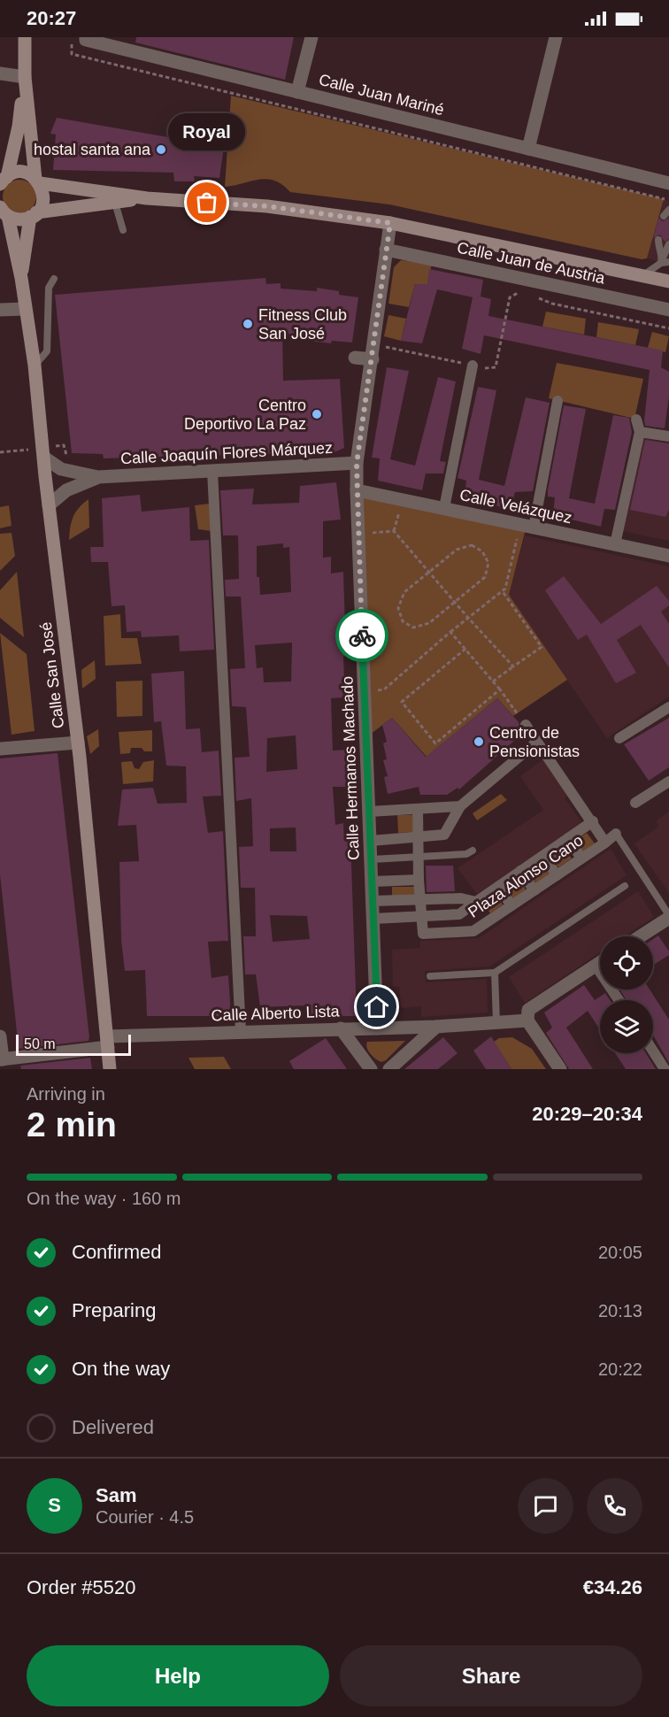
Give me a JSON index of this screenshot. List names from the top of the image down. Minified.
{"streets":{"main road":["Calle San José"],"street":["Calle Juan Mariné","Calle Juan de Austria","Calle Joaquín Flores Márquez","Calle Velázquez","Calle Hermanos Machado","Plaza Alonso Cano","Calle Alberto Lista"]},"crossings":[["Calle Juan de Austria","Calle Hermanos Machado"],["Calle Joaquín Flores Márquez","Calle San José"],["Calle Joaquín Flores Márquez","Calle Hermanos Machado"],["Calle Velázquez","Calle Hermanos Machado"],["Calle San José","Calle Alberto Lista"],["Calle Hermanos Machado","Plaza Alonso Cano"],["Calle Hermanos Machado","Calle Alberto Lista"]],"places":["hostal santa ana","Royal","Fitness Club San José","Centro Deportivo La Paz","Centro de Pensionistas"],"scale_bar":"50 m","page":{"status":"20:27","bubble":"Royal","scale":"50 m","heading":["2 min","Arriving in","20:29–20:34"],"panel":["Sam","Courier · 4.5","Order #5520","€34.26"],"bar":"On the way · 160 m","list":[["Confirmed","20:05"],["Preparing","20:13"],["On the way","20:22"],"Delivered"],"round":"S","buttons":["Help","Share"]}}
